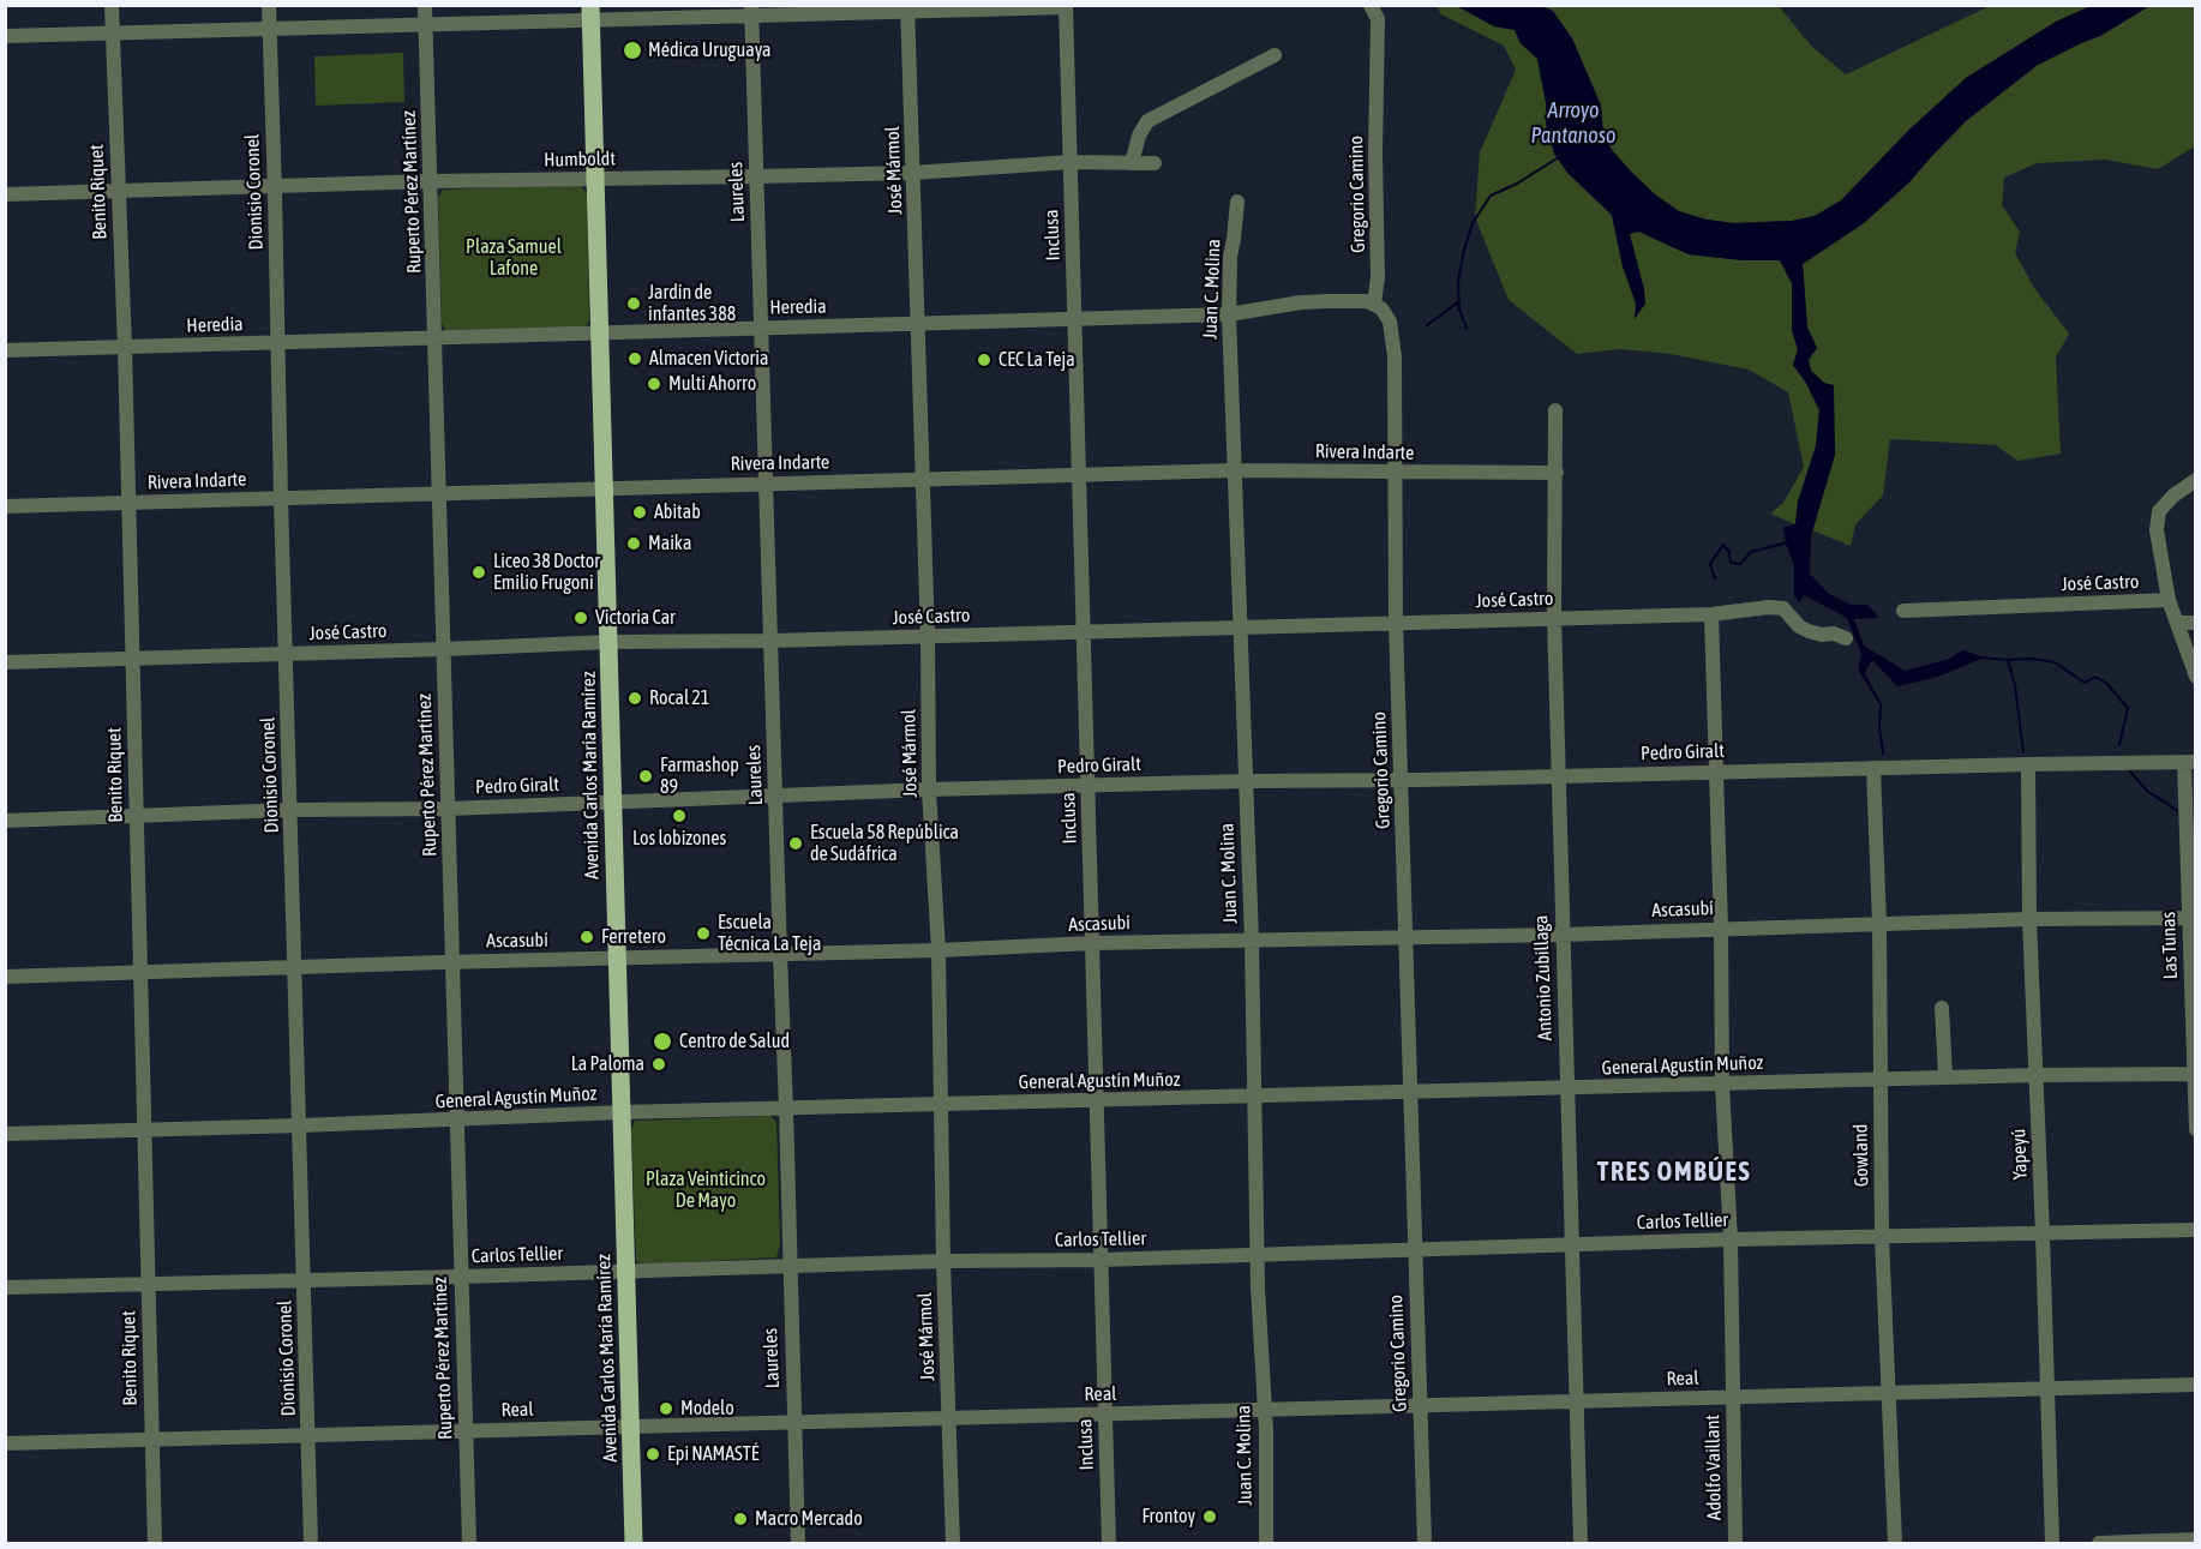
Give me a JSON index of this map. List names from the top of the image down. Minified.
{"streets":{"main road":["Avenida Carlos María Ramírez"],"street":["Humboldt","José Mármol","Benito Riquet","Dionisio Coronel","Ruperto Pérez Martínez","Laureles","Gregorio Camino","Inclusa","Juan C. Molina","Heredia","Rivera Indarte","José Castro","Pedro Giralt","Ascasubí","Las Tunas","Antonio Zubillaga","General Agustín Muñoz","Yapeyú","Gowland","Carlos Tellier","Real","Adolfo Vaillant"]},"crossings":[["Humboldt","José Mármol"],["Humboldt","Benito Riquet"],["Humboldt","Dionisio Coronel"],["Humboldt","Ruperto Pérez Martínez"],["Humboldt","Laureles"],["Humboldt","Inclusa"],["Humboldt","Avenida Carlos María Ramírez"],["José Mármol","Heredia"],["José Mármol","Rivera Indarte"],["José Mármol","José Castro"],["José Mármol","Pedro Giralt"],["José Mármol","Ascasubí"],["José Mármol","General Agustín Muñoz"],["José Mármol","Carlos Tellier"],["José Mármol","Real"],["Benito Riquet","Heredia"],["Benito Riquet","Rivera Indarte"],["Benito Riquet","José Castro"],["Benito Riquet","Pedro Giralt"],["Benito Riquet","Ascasubí"],["Benito Riquet","General Agustín Muñoz"],["Benito Riquet","Carlos Tellier"],["Benito Riquet","Real"],["Dionisio Coronel","Heredia"],["Dionisio Coronel","Rivera Indarte"],["Dionisio Coronel","José Castro"],["Dionisio Coronel","Pedro Giralt"],["Dionisio Coronel","Ascasubí"],["Dionisio Coronel","General Agustín Muñoz"],["Dionisio Coronel","Carlos Tellier"],["Dionisio Coronel","Real"],["Ruperto Pérez Martínez","Heredia"],["Ruperto Pérez Martínez","Rivera Indarte"],["Ruperto Pérez Martínez","José Castro"],["Ruperto Pérez Martínez","Pedro Giralt"],["Ruperto Pérez Martínez","Ascasubí"],["Ruperto Pérez Martínez","General Agustín Muñoz"],["Ruperto Pérez Martínez","Carlos Tellier"],["Ruperto Pérez Martínez","Real"],["Laureles","Heredia"],["Laureles","Rivera Indarte"],["Laureles","José Castro"],["Laureles","Pedro Giralt"],["Laureles","Ascasubí"],["Laureles","General Agustín Muñoz"],["Laureles","Carlos Tellier"],["Laureles","Real"],["Gregorio Camino","Heredia"],["Gregorio Camino","Rivera Indarte"],["Gregorio Camino","José Castro"],["Gregorio Camino","Pedro Giralt"],["Gregorio Camino","Ascasubí"],["Gregorio Camino","General Agustín Muñoz"],["Gregorio Camino","Carlos Tellier"],["Gregorio Camino","Real"],["Inclusa","Heredia"],["Inclusa","Rivera Indarte"],["Inclusa","José Castro"],["Inclusa","Pedro Giralt"],["Inclusa","Ascasubí"],["Inclusa","General Agustín Muñoz"],["Inclusa","Carlos Tellier"],["Inclusa","Real"],["Juan C. Molina","Heredia"],["Juan C. Molina","Rivera Indarte"],["Juan C. Molina","José Castro"],["Juan C. Molina","Pedro Giralt"],["Juan C. Molina","Ascasubí"],["Juan C. Molina","General Agustín Muñoz"],["Juan C. Molina","Carlos Tellier"],["Juan C. Molina","Real"],["Heredia","Avenida Carlos María Ramírez"],["Rivera Indarte","Avenida Carlos María Ramírez"],["Rivera Indarte","Antonio Zubillaga"],["José Castro","Avenida Carlos María Ramírez"],["José Castro","Antonio Zubillaga"],["José Castro","Adolfo Vaillant"],["Pedro Giralt","Avenida Carlos María Ramírez"],["Pedro Giralt","Las Tunas"],["Pedro Giralt","Antonio Zubillaga"],["Pedro Giralt","Yapeyú"],["Pedro Giralt","Gowland"],["Pedro Giralt","Adolfo Vaillant"],["Avenida Carlos María Ramírez","Ascasubí"],["Avenida Carlos María Ramírez","General Agustín Muñoz"],["Avenida Carlos María Ramírez","Carlos Tellier"],["Avenida Carlos María Ramírez","Real"],["Ascasubí","Las Tunas"],["Ascasubí","Antonio Zubillaga"],["Ascasubí","Yapeyú"],["Ascasubí","Gowland"],["Ascasubí","Adolfo Vaillant"],["Las Tunas","General Agustín Muñoz"],["Antonio Zubillaga","General Agustín Muñoz"],["Antonio Zubillaga","Carlos Tellier"],["Antonio Zubillaga","Real"],["General Agustín Muñoz","Yapeyú"],["General Agustín Muñoz","Gowland"],["General Agustín Muñoz","Adolfo Vaillant"],["Yapeyú","Carlos Tellier"],["Yapeyú","Real"],["Gowland","Carlos Tellier"],["Gowland","Real"],["Carlos Tellier","Adolfo Vaillant"],["Real","Adolfo Vaillant"]],"districts":["TRES OMBÚES"],"water":["Arroyo Pantanoso"],"parks":["Plaza Samuel Lafone","Plaza Veinticinco De Mayo"],"places":["Médica Uruguaya","Jardín de infantes 388","Almacen Victoria","CEC La Teja","Multi Ahorro","Abitab","Maika","Liceo 38 Doctor Emilio Frugoni","Victoria Car","Rocal 21","Farmashop 89","Los lobizones","Escuela 58 República de Sudáfrica","Escuela Técnica La Teja","Ferretero","Centro de Salud","La Paloma","Modelo","Epi NAMASTÉ","Frontoy","Macro Mercado"]}
